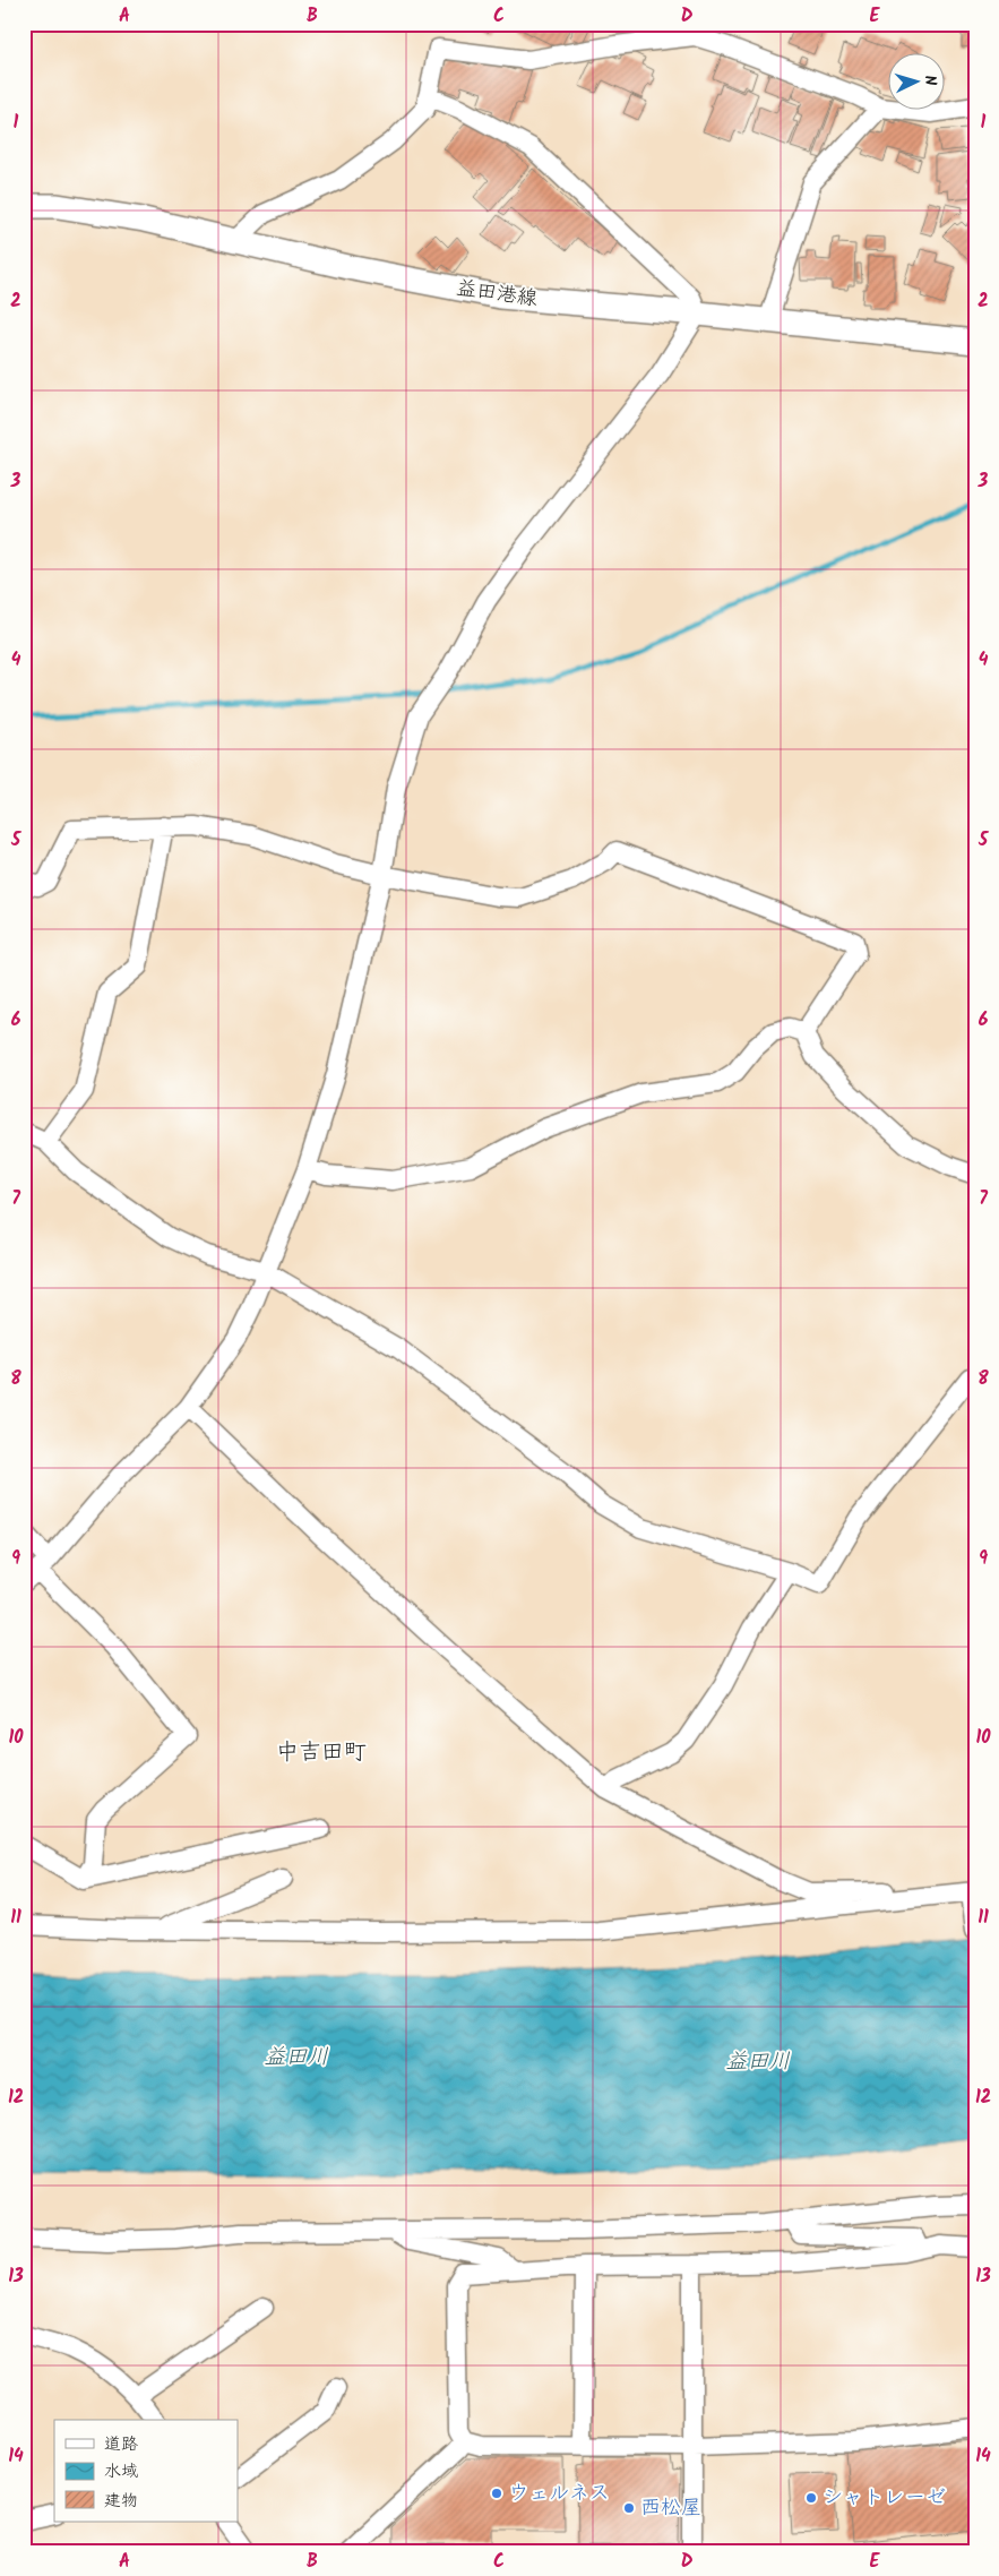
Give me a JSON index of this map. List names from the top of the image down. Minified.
{"streets":{"main road":["益田港線"]},"districts":["中吉田町"],"water":["益田川"],"places":["ウェルネス","シャトレーゼ","西松屋"],"legend":["道路","水域","建物"],"north":"right","grid":{"columns":["A","B","C","D","E"],"rows":["1","2","3","4","5","6","7","8","9","10","11","12","13","14"]}}
